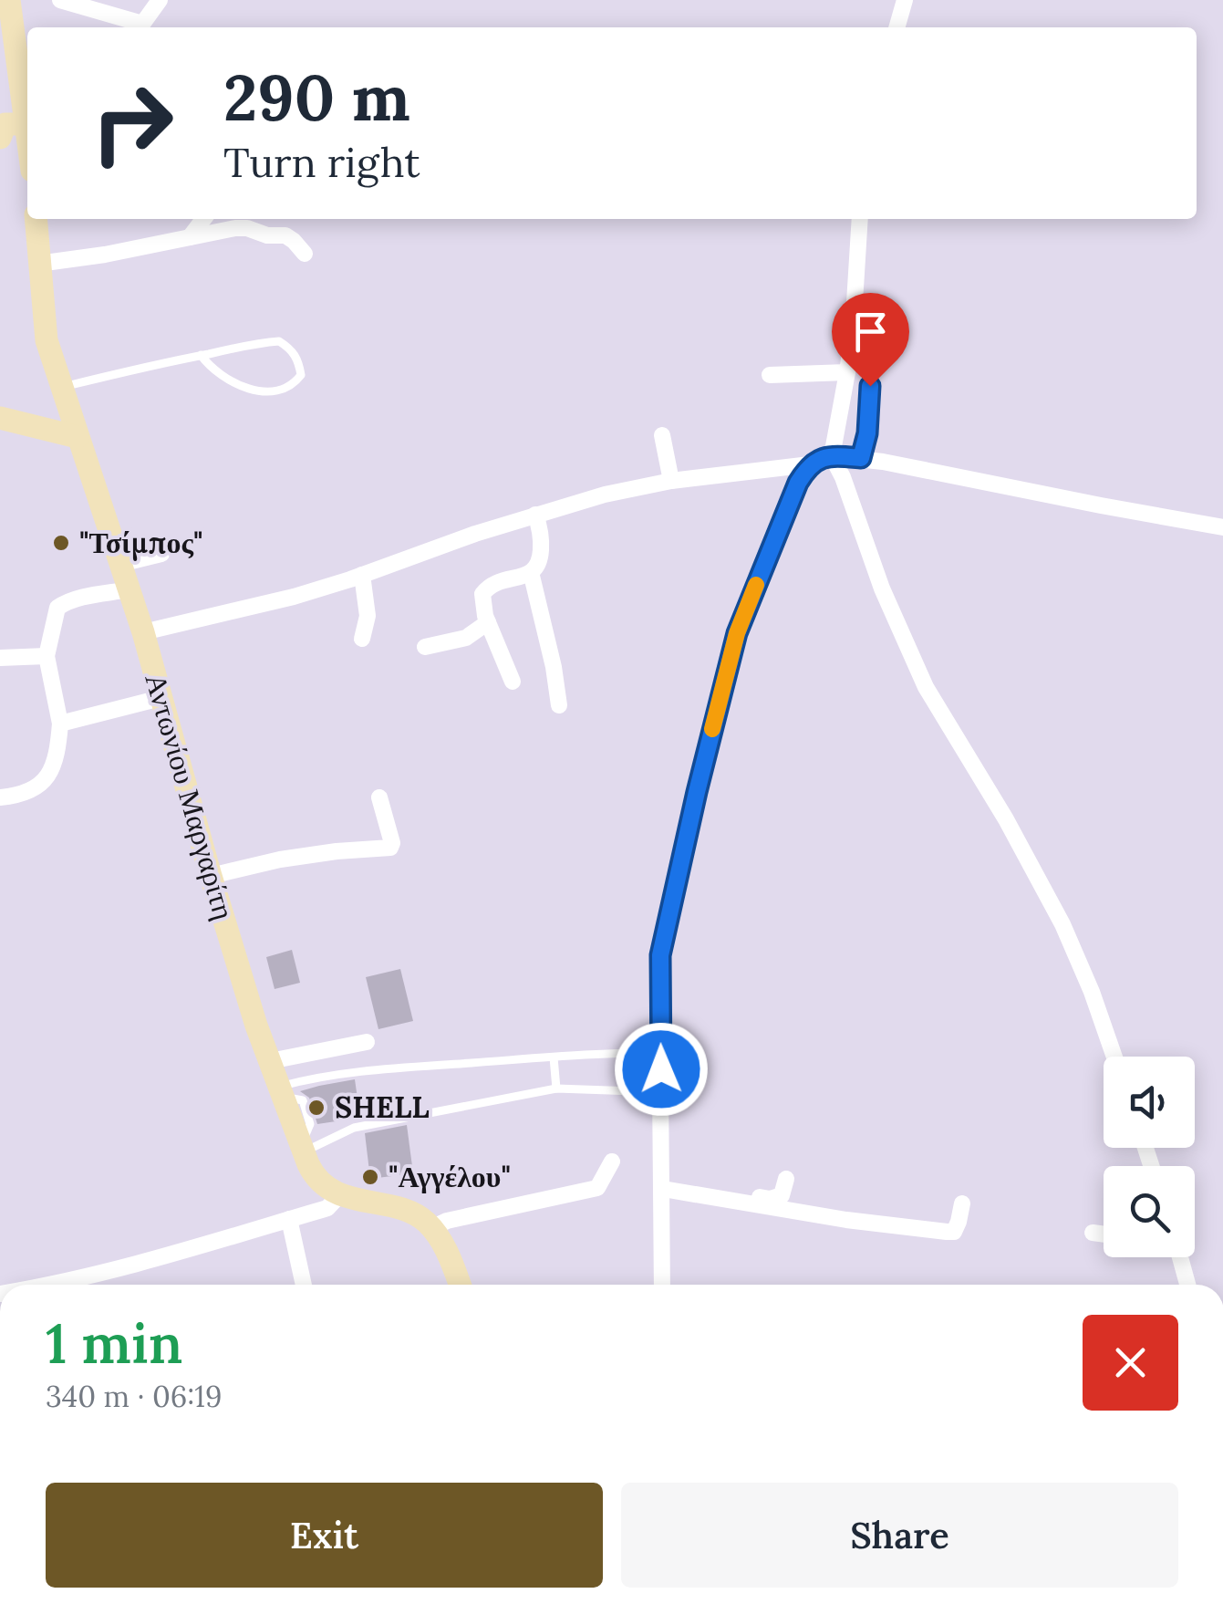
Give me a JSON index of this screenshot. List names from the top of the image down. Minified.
{"streets":{"street":["Αντωνίου Μαργαρίτη"]},"places":["\"Τσίμπος\"","SHELL","\"Αγγέλου\""],"page":{"turn":["290 m","Turn right"],"heading":["1 min","340 m · 06:19"],"buttons":["Exit","Share"]}}
